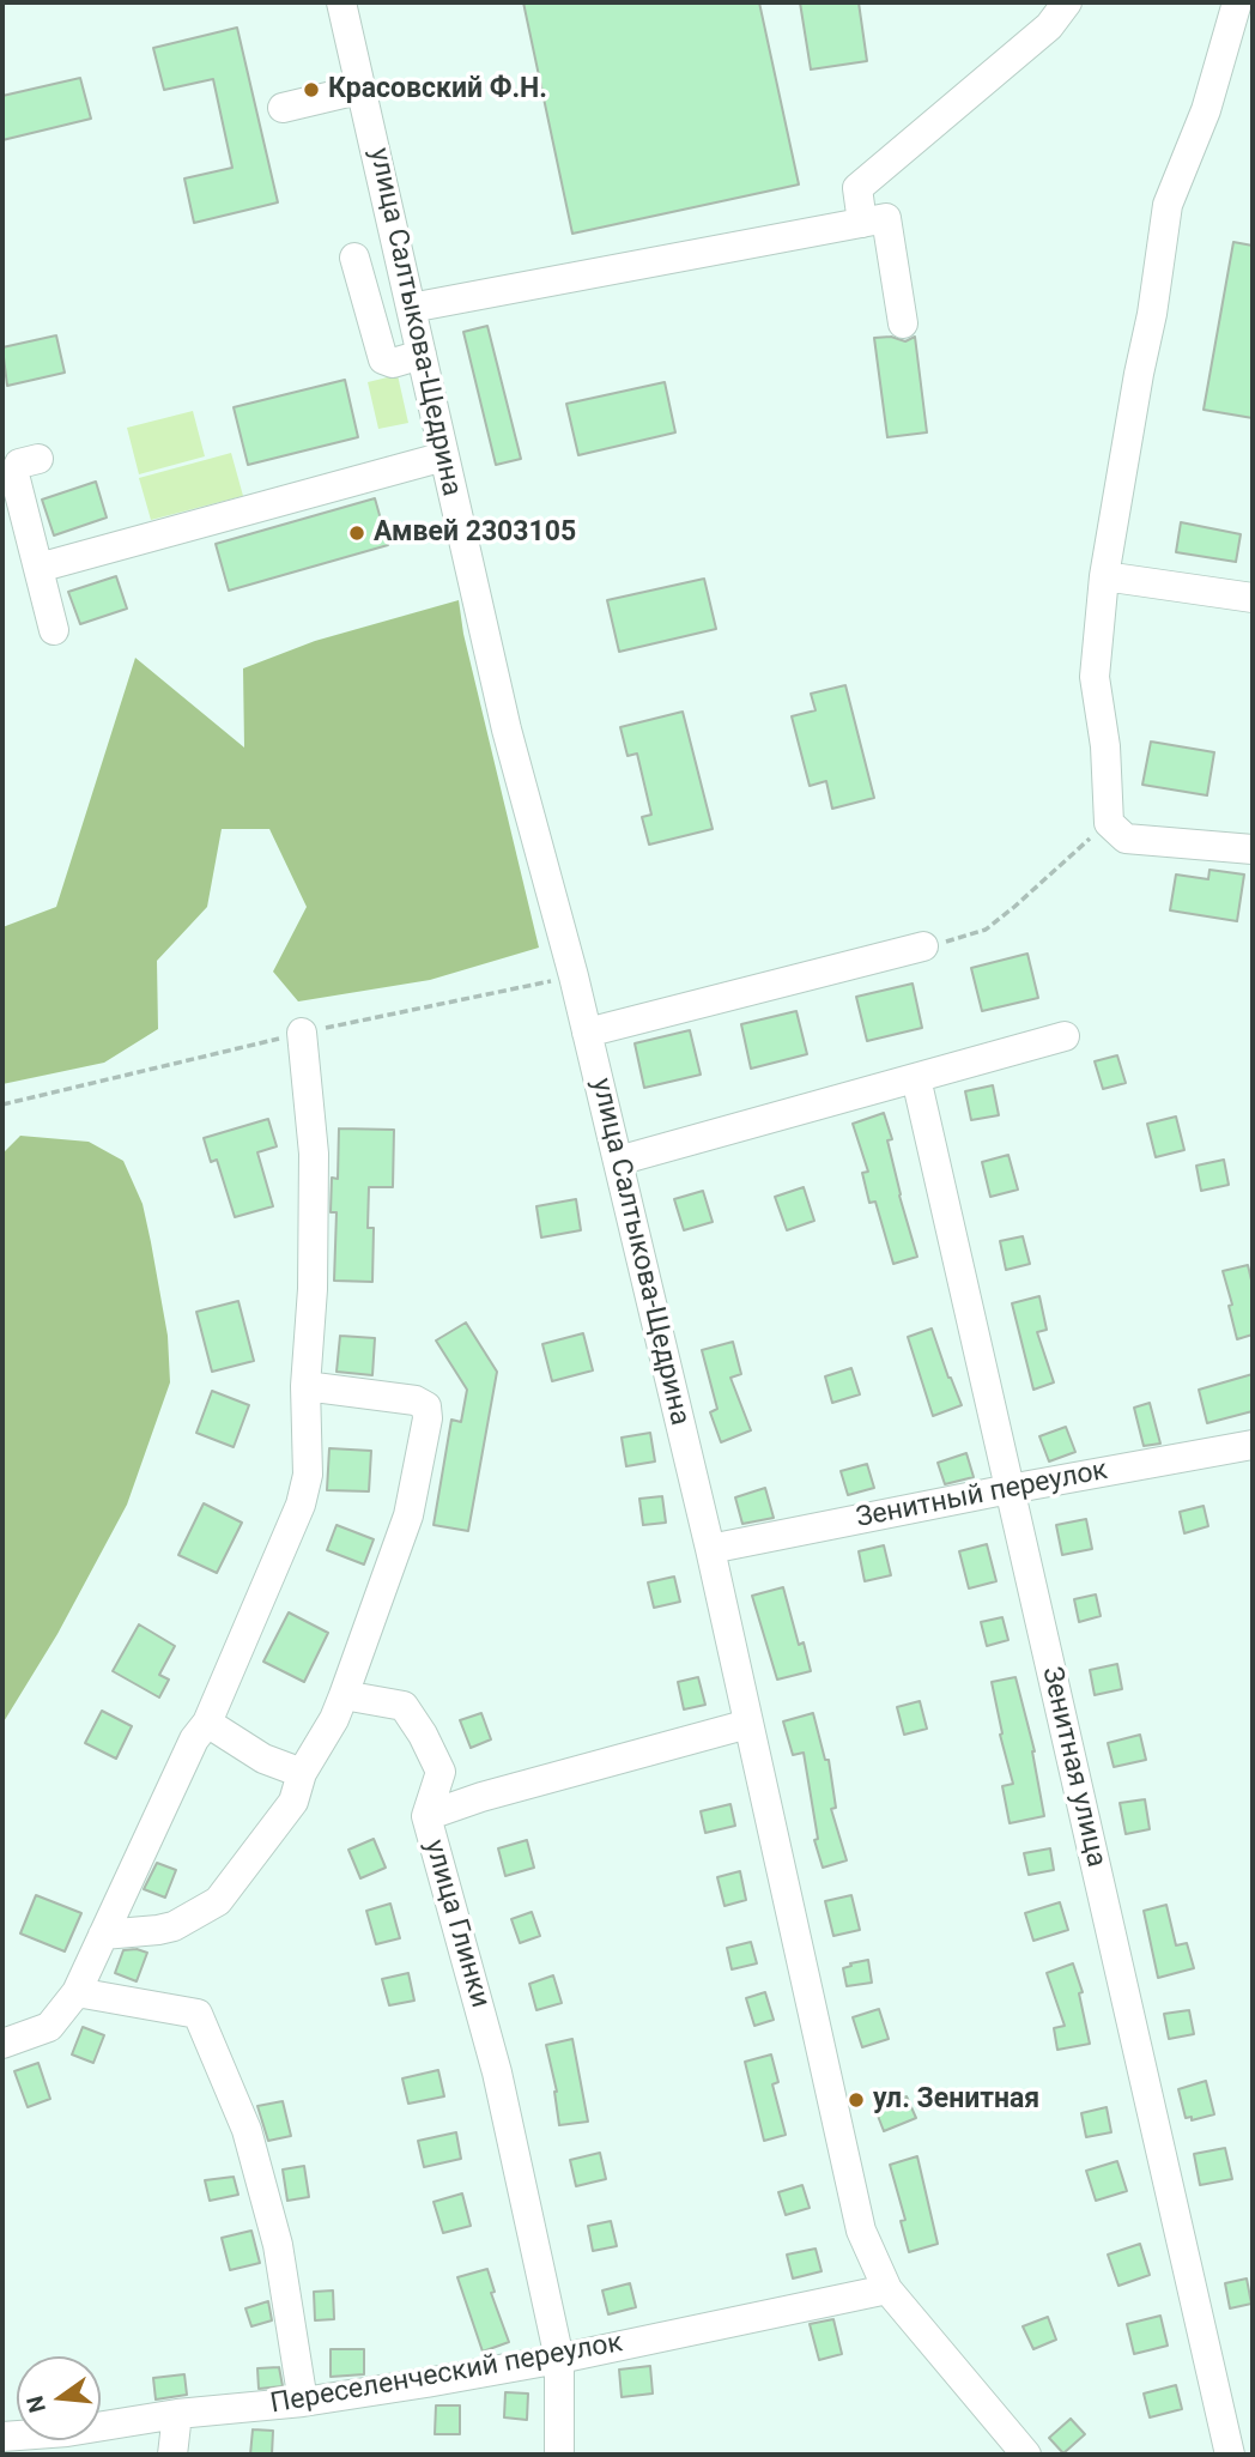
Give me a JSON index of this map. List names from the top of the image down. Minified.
{"streets":{"street":["улица Салтыкова-Щедрина","Зенитный переулок","Зенитная улица","улица Глинки","Переселенческий переулок"]},"crossings":[["улица Салтыкова-Щедрина","Зенитный переулок"],["улица Салтыкова-Щедрина","улица Глинки"],["улица Салтыкова-Щедрина","Переселенческий переулок"],["Зенитный переулок","Зенитная улица"],["улица Глинки","Переселенческий переулок"]],"places":["Красовский Ф.Н.","Амвей 2303105","ул. Зенитная"],"north":"left"}
